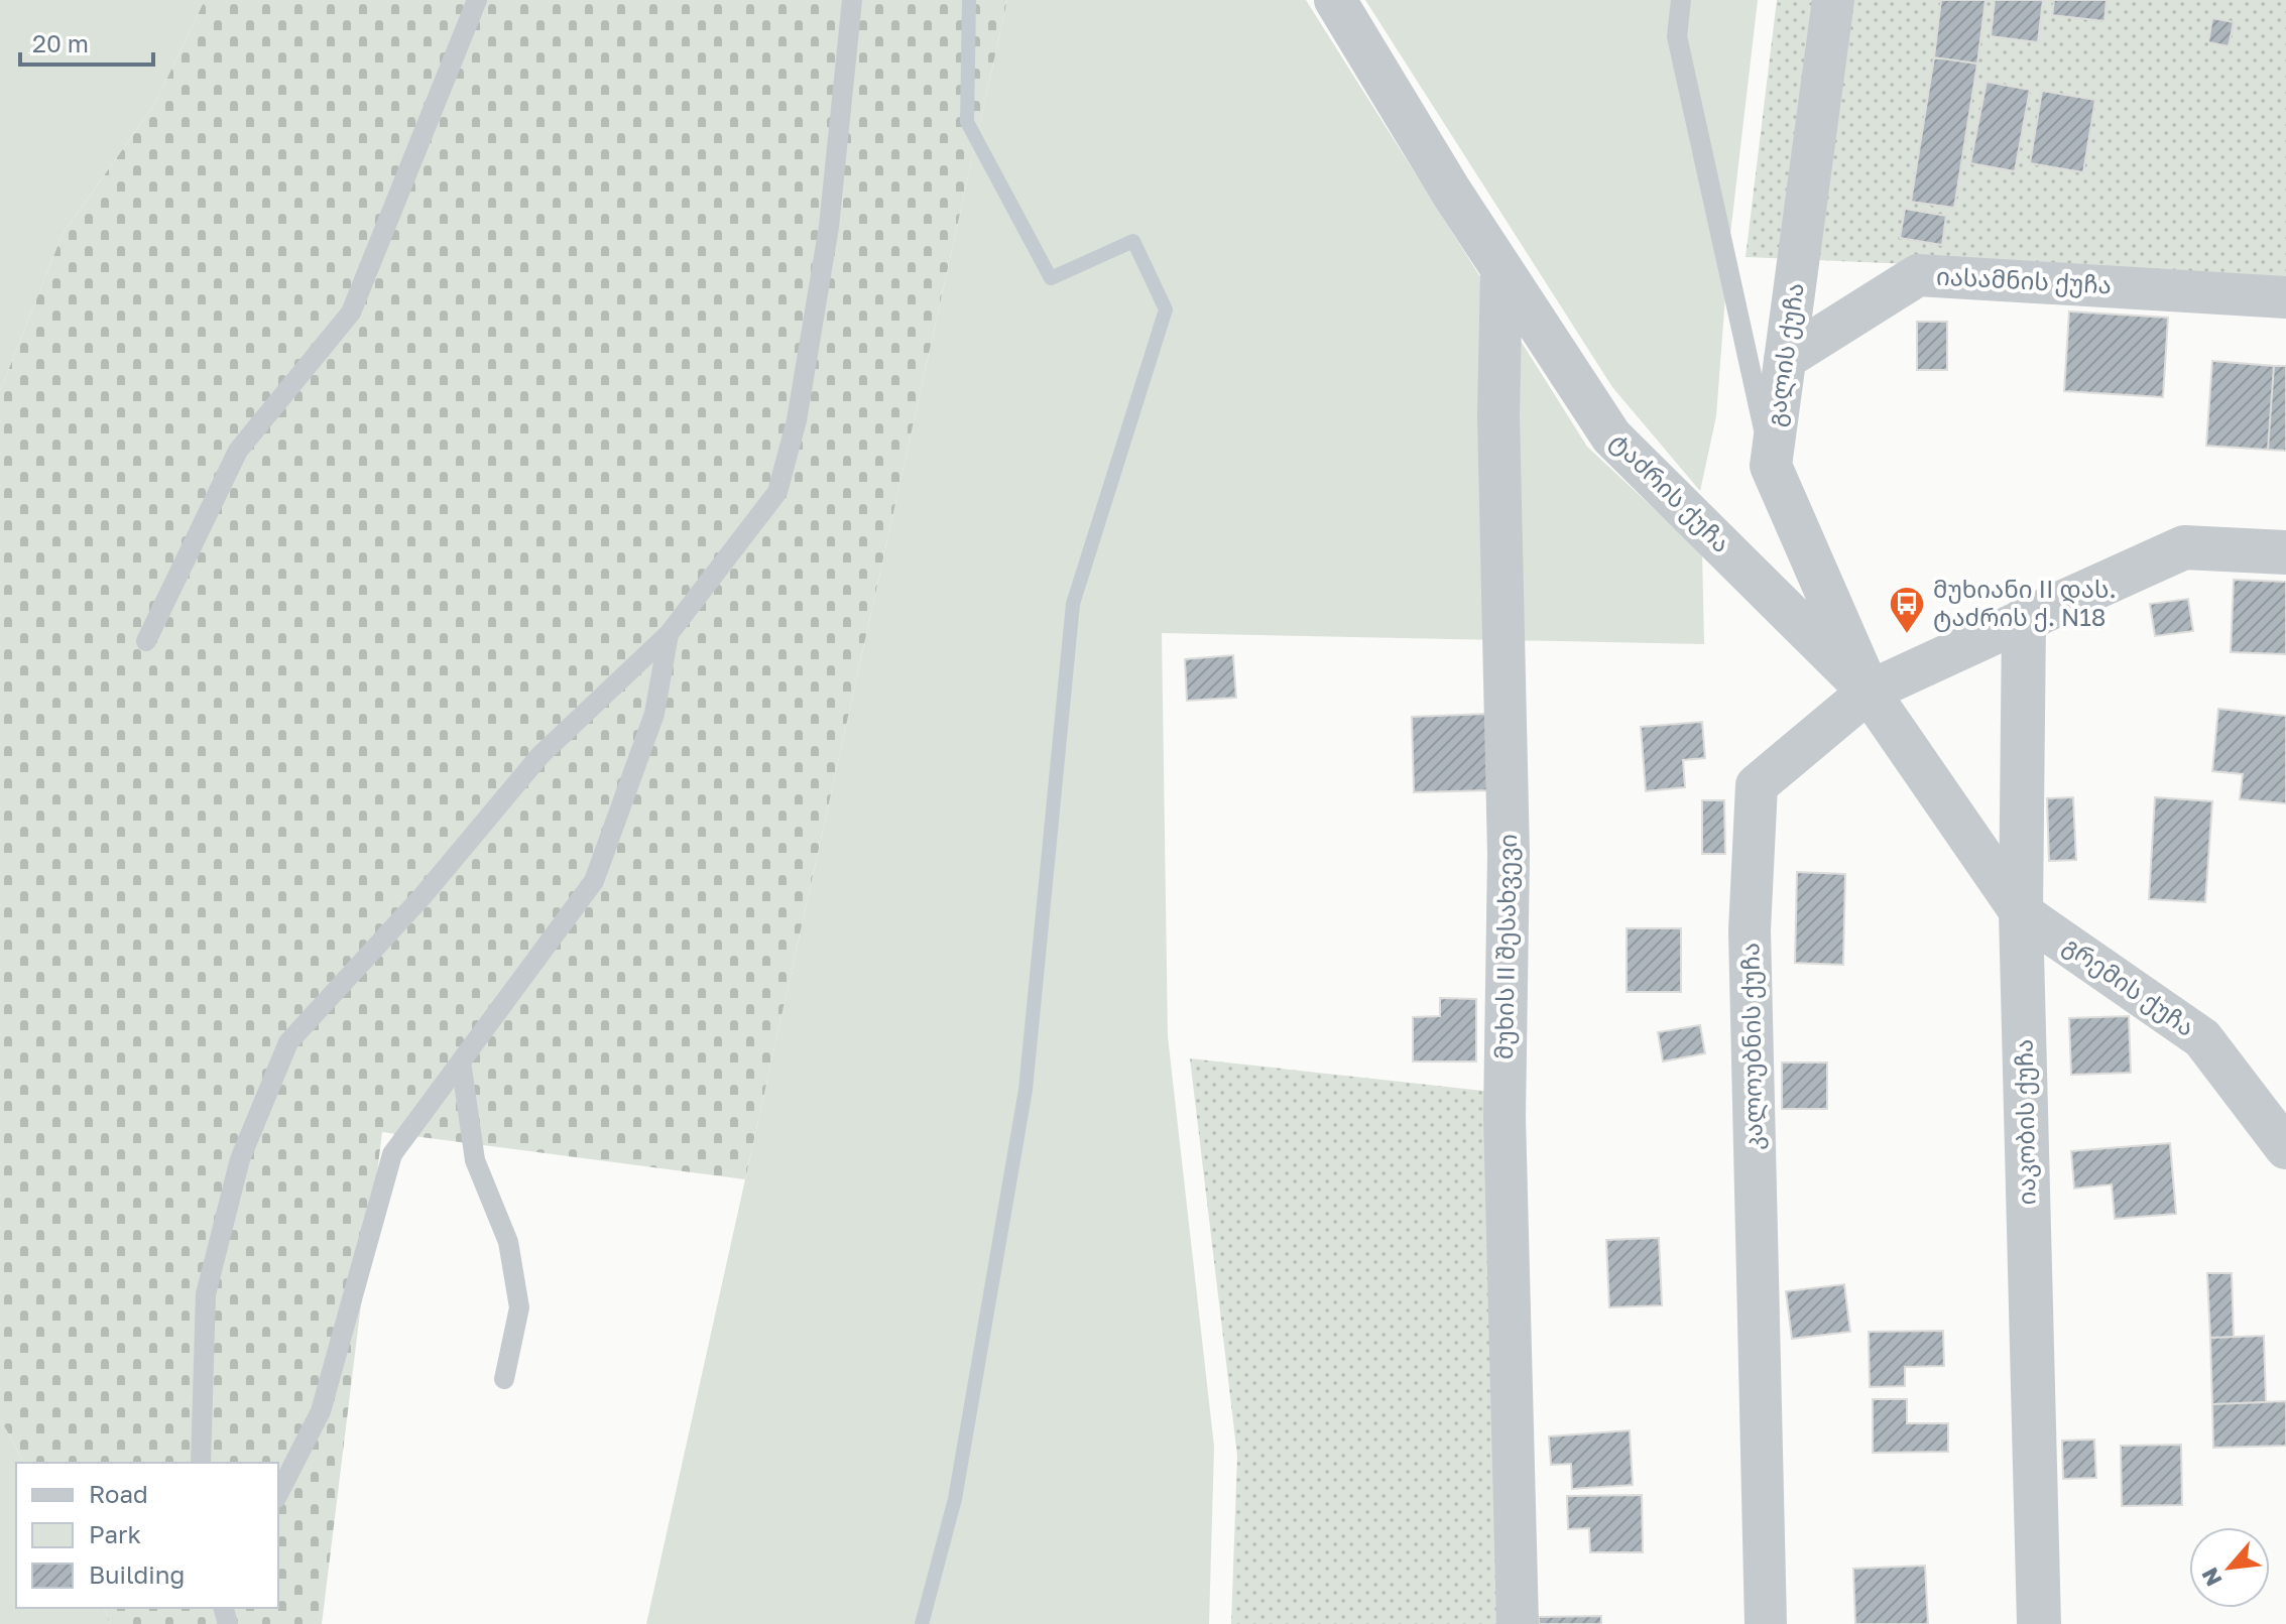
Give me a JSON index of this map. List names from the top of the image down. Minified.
{"streets":{"street":["იასამნის ქუჩა","გალის ქუჩა","ტაძრის ქუჩა","მუხის II შესახვევი","გრემის ქუჩა","კალოუბნის ქუჩა","იაკობის ქუჩა"]},"crossings":[["იასამნის ქუჩა","გალის ქუჩა"],["ტაძრის ქუჩა","მუხის II შესახვევი"],["ტაძრის ქუჩა","გრემის ქუჩა"],["ტაძრის ქუჩა","კალოუბნის ქუჩა"],["ტაძრის ქუჩა","იაკობის ქუჩა"],["გრემის ქუჩა","იაკობის ქუჩა"],["კალოუბნის ქუჩა","იაკობის ქუჩა"]],"places":{"bus stop":["მუხიანი II დას. ტაძრის ქ. N18"]},"legend":["Road","Park","Building"],"scale_bar":"20 m","north":"bottom left"}
